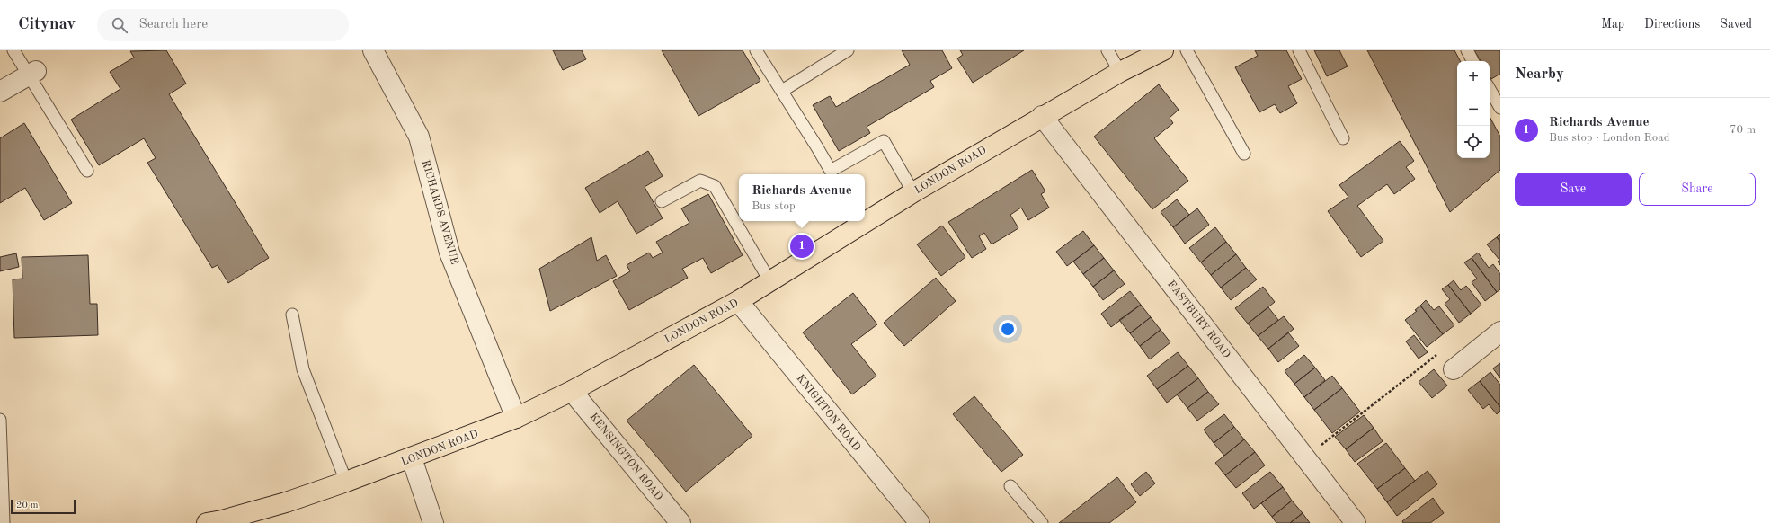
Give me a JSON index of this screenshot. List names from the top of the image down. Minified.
{"streets":{"main road":["LONDON ROAD"],"street":["RICHARDS AVENUE","EASTBURY ROAD","KNIGHTON ROAD","KENSINGTON ROAD"]},"crossings":[["LONDON ROAD","RICHARDS AVENUE"],["LONDON ROAD","EASTBURY ROAD"],["LONDON ROAD","KNIGHTON ROAD"],["LONDON ROAD","KENSINGTON ROAD"]],"scale_bar":"20 m","page":{"header":"Citynav","search":"Search here","nav":["Map","Directions","Saved"],"heading":"Nearby","map_buttons":["+","−"],"list":[{"mark":"1","name":"Richards Avenue","note":"Bus stop · London Road","value":"70 m"}],"buttons":["Save","Share"],"popup":["Richards Avenue","Bus stop"],"pins":"1","scale":"20 m"}}
